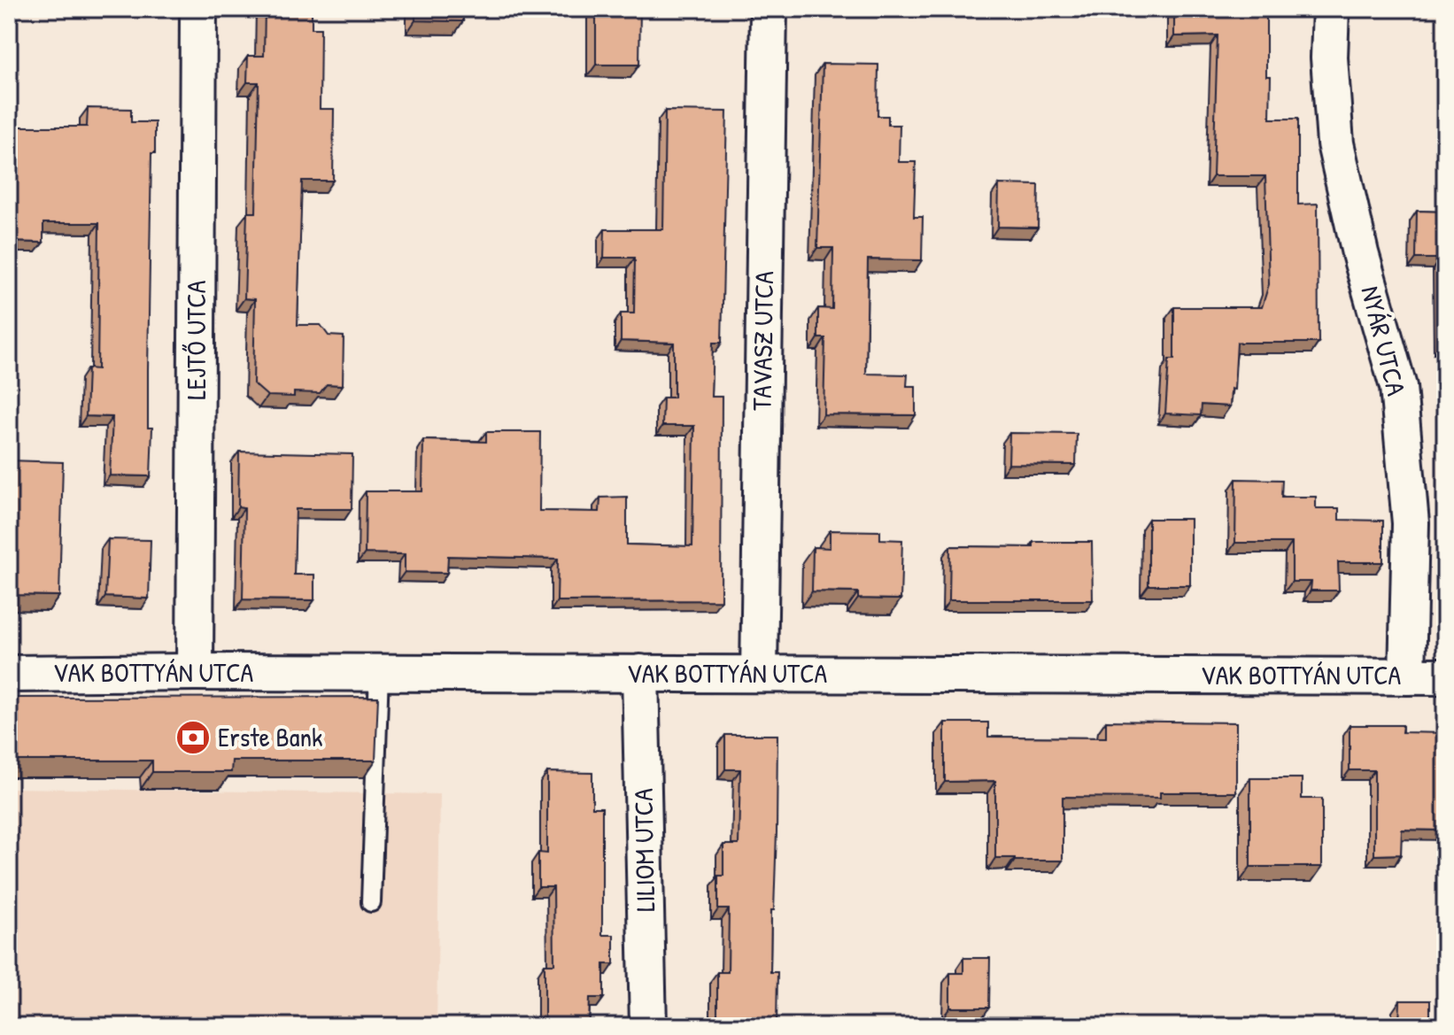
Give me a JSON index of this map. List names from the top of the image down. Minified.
{"streets":{"street":["LEJTŐ UTCA","TAVASZ UTCA","NYÁR UTCA","VAK BOTTYÁN UTCA","LILIOM UTCA"]},"crossings":[["LEJTŐ UTCA","VAK BOTTYÁN UTCA"],["TAVASZ UTCA","VAK BOTTYÁN UTCA"],["NYÁR UTCA","VAK BOTTYÁN UTCA"],["VAK BOTTYÁN UTCA","LILIOM UTCA"]],"places":{"bank":["Erste Bank"]}}
